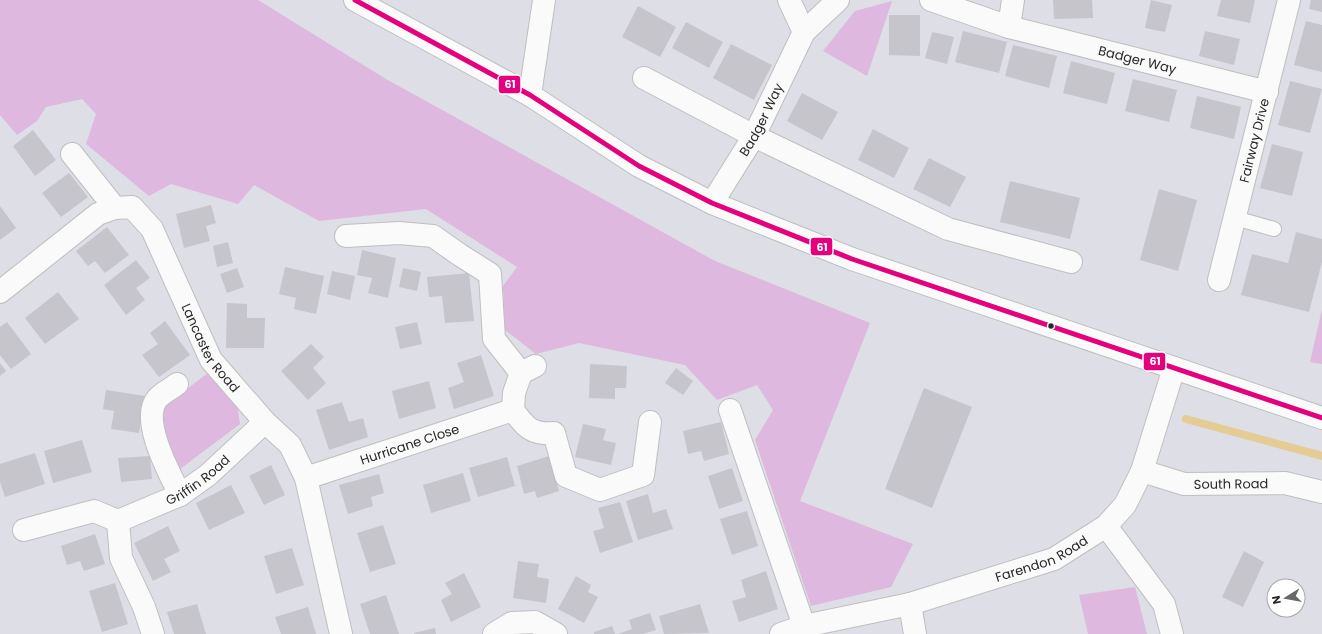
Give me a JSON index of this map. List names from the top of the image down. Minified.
{"streets":{"street":["Badger Way","Fairway Drive","Lancaster Road","Hurricane Close","Griffin Road","South Road","Farendon Road"]},"crossings":[["Badger Way","Fairway Drive"],["Lancaster Road","Hurricane Close"],["Lancaster Road","Griffin Road"],["South Road","Farendon Road"]],"lines":["transit line 61"],"north":"left"}
